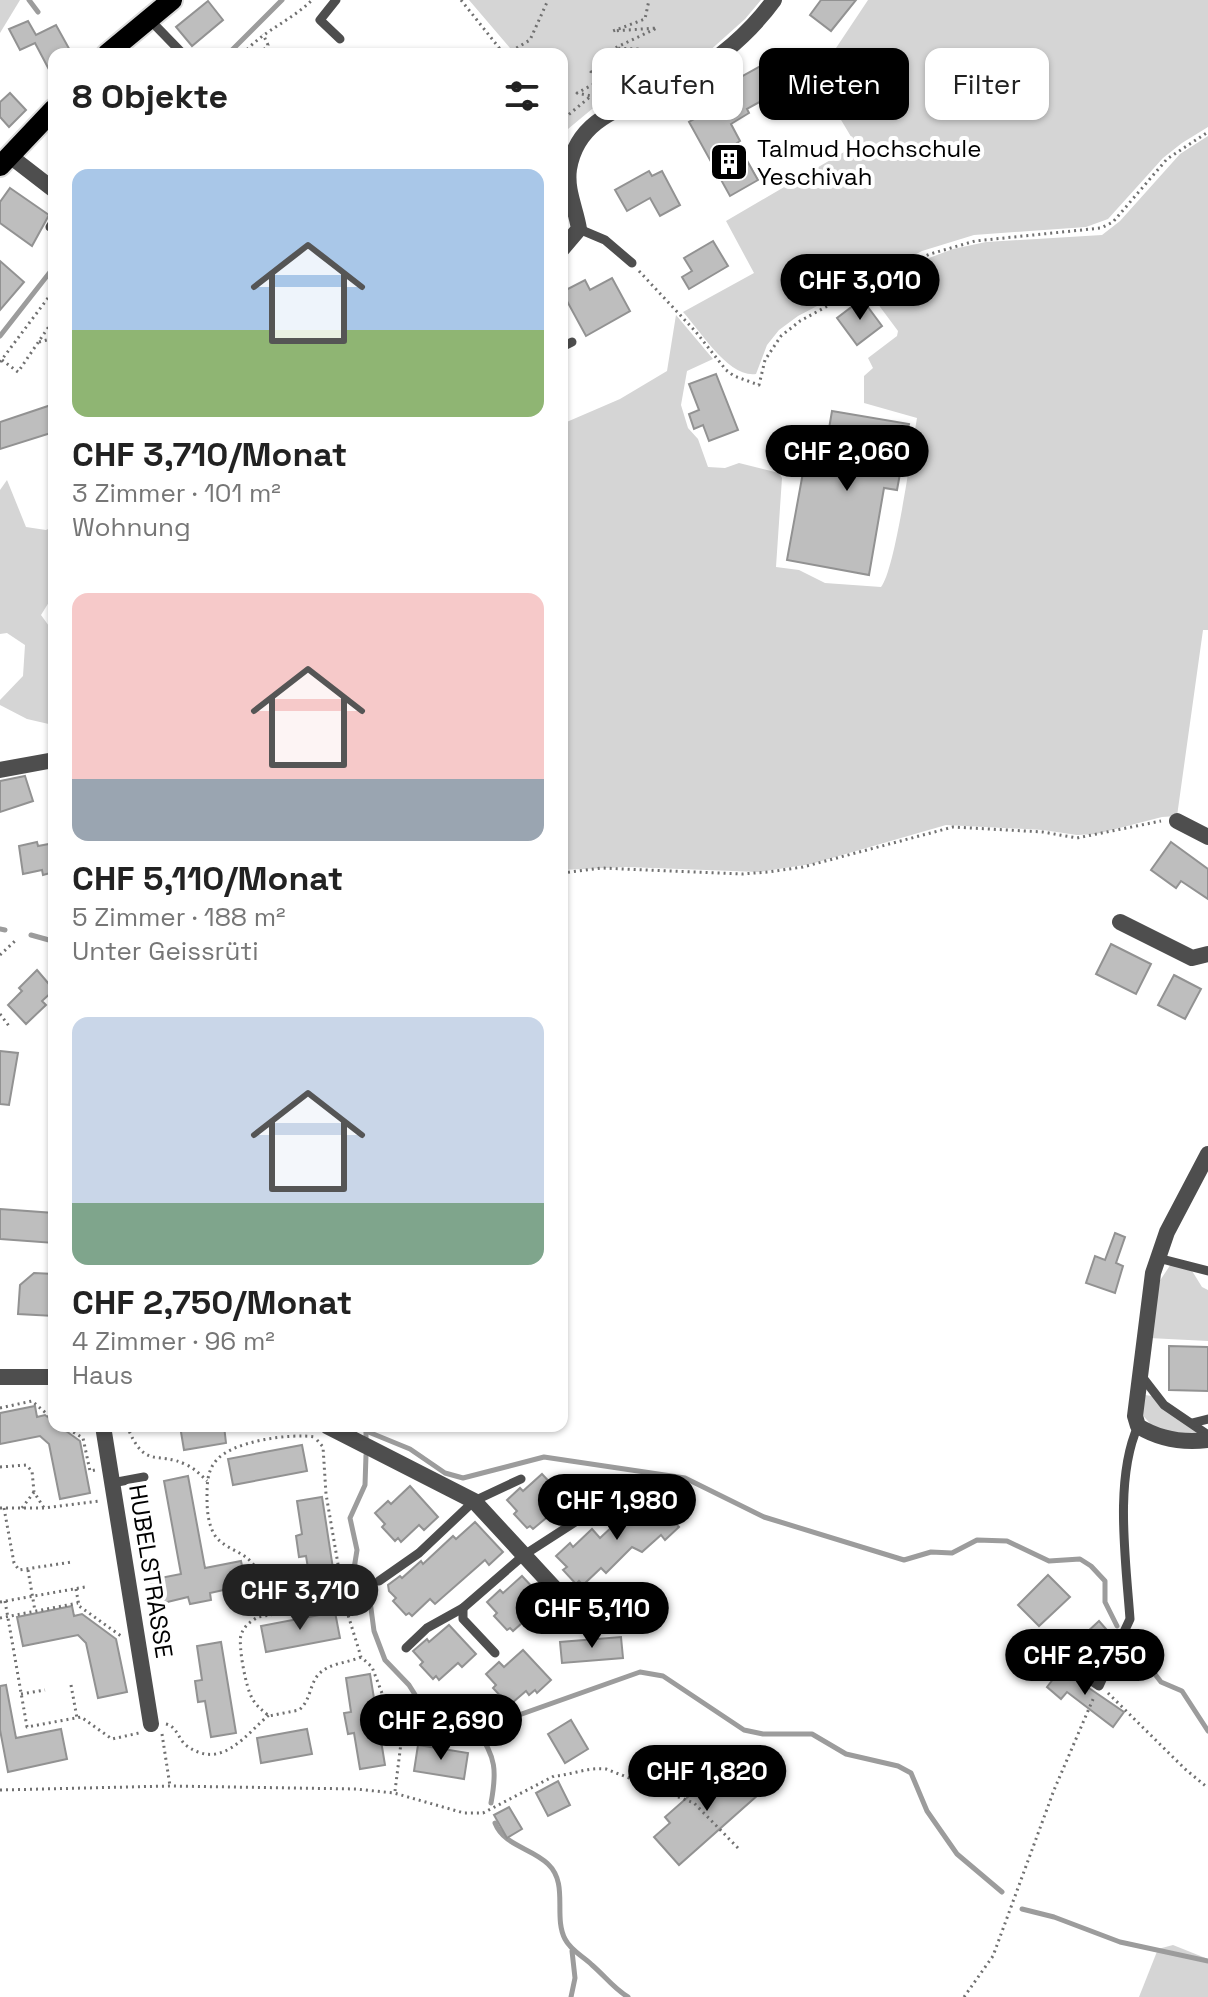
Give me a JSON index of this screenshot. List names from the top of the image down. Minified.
{"streets":{"street":["HUBELSTRASSE"]},"places":{"building":["Talmud Hochschule Yeschivah"]},"page":{"chip":["Kaufen","Mieten","Filter"],"heading":"8 Objekte","list":[{"name":"CHF 3,710/Monat","note":"3 Zimmer · 101 m² · Wohnung"},{"name":"CHF 5,110/Monat","note":"5 Zimmer · 188 m² · Unter Geissrüti"},{"name":"CHF 2,750/Monat","note":"4 Zimmer · 96 m² · Haus"}],"price":["CHF 3,010","CHF 2,060","CHF 1,980","CHF 3,710","CHF 5,110","CHF 2,750","CHF 2,690","CHF 1,820"]}}
